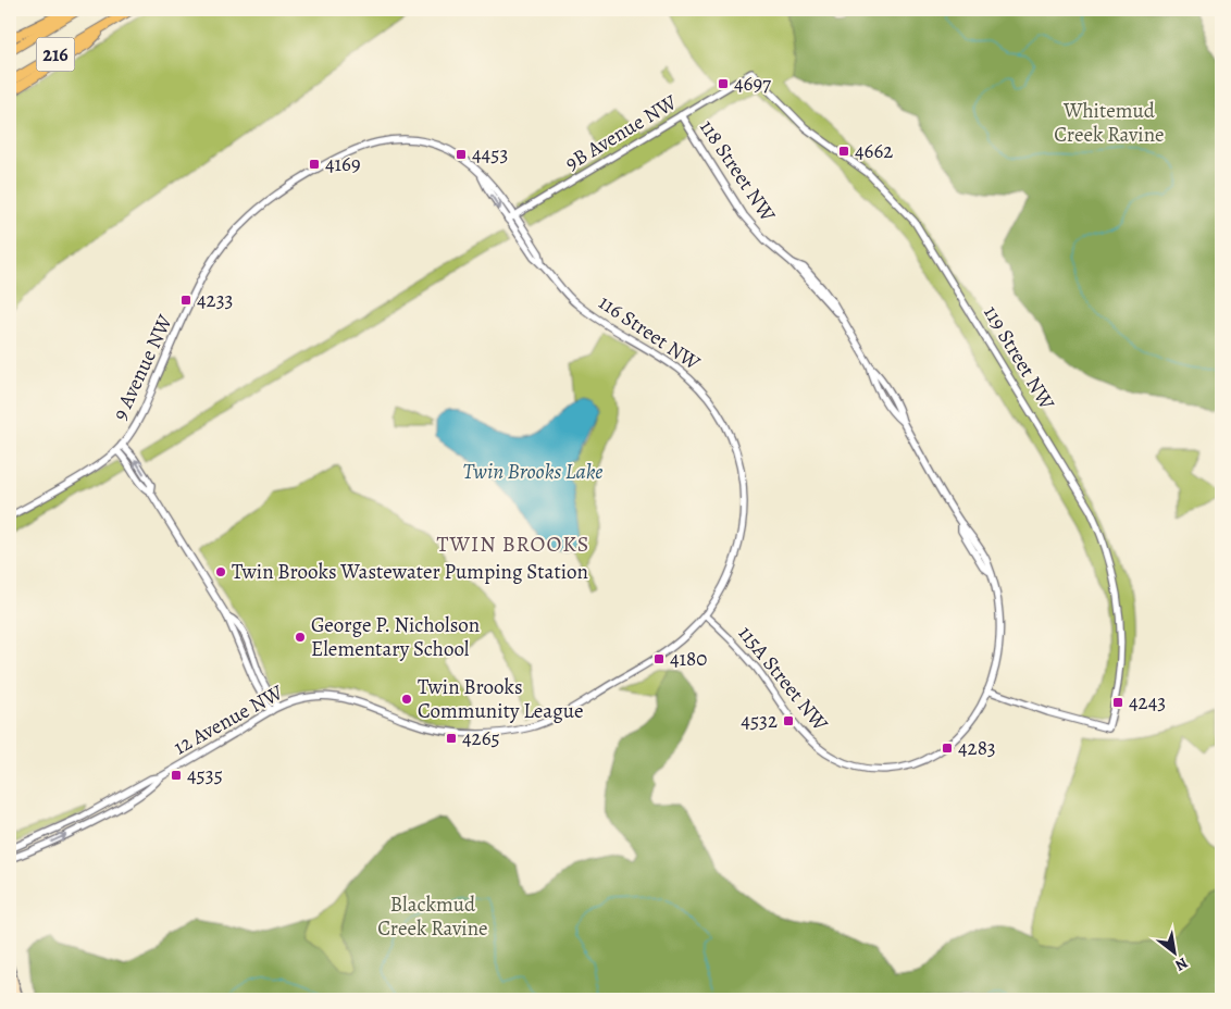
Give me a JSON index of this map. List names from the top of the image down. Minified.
{"streets":{"highway":["216"],"street":["9B Avenue NW","118 Street NW","116 Street NW","119 Street NW","9 Avenue NW","115A Street NW","12 Avenue NW"]},"crossings":[["9B Avenue NW","118 Street NW"],["9B Avenue NW","116 Street NW"],["9B Avenue NW","119 Street NW"],["118 Street NW","119 Street NW"],["118 Street NW","115A Street NW"],["116 Street NW","9 Avenue NW"],["116 Street NW","12 Avenue NW"],["119 Street NW","115A Street NW"],["115A Street NW","12 Avenue NW"]],"districts":["TWIN BROOKS"],"water":["Twin Brooks Lake"],"parks":["Whitemud Creek Ravine","Blackmud Creek Ravine"],"places":{"transit":["4697","4662","4453","4169","4233","4180","4243","4532","4265","4283","4535"],"other":["Twin Brooks Wastewater Pumping Station","George P. Nicholson Elementary School","Twin Brooks Community League"]},"north":"bottom right"}
